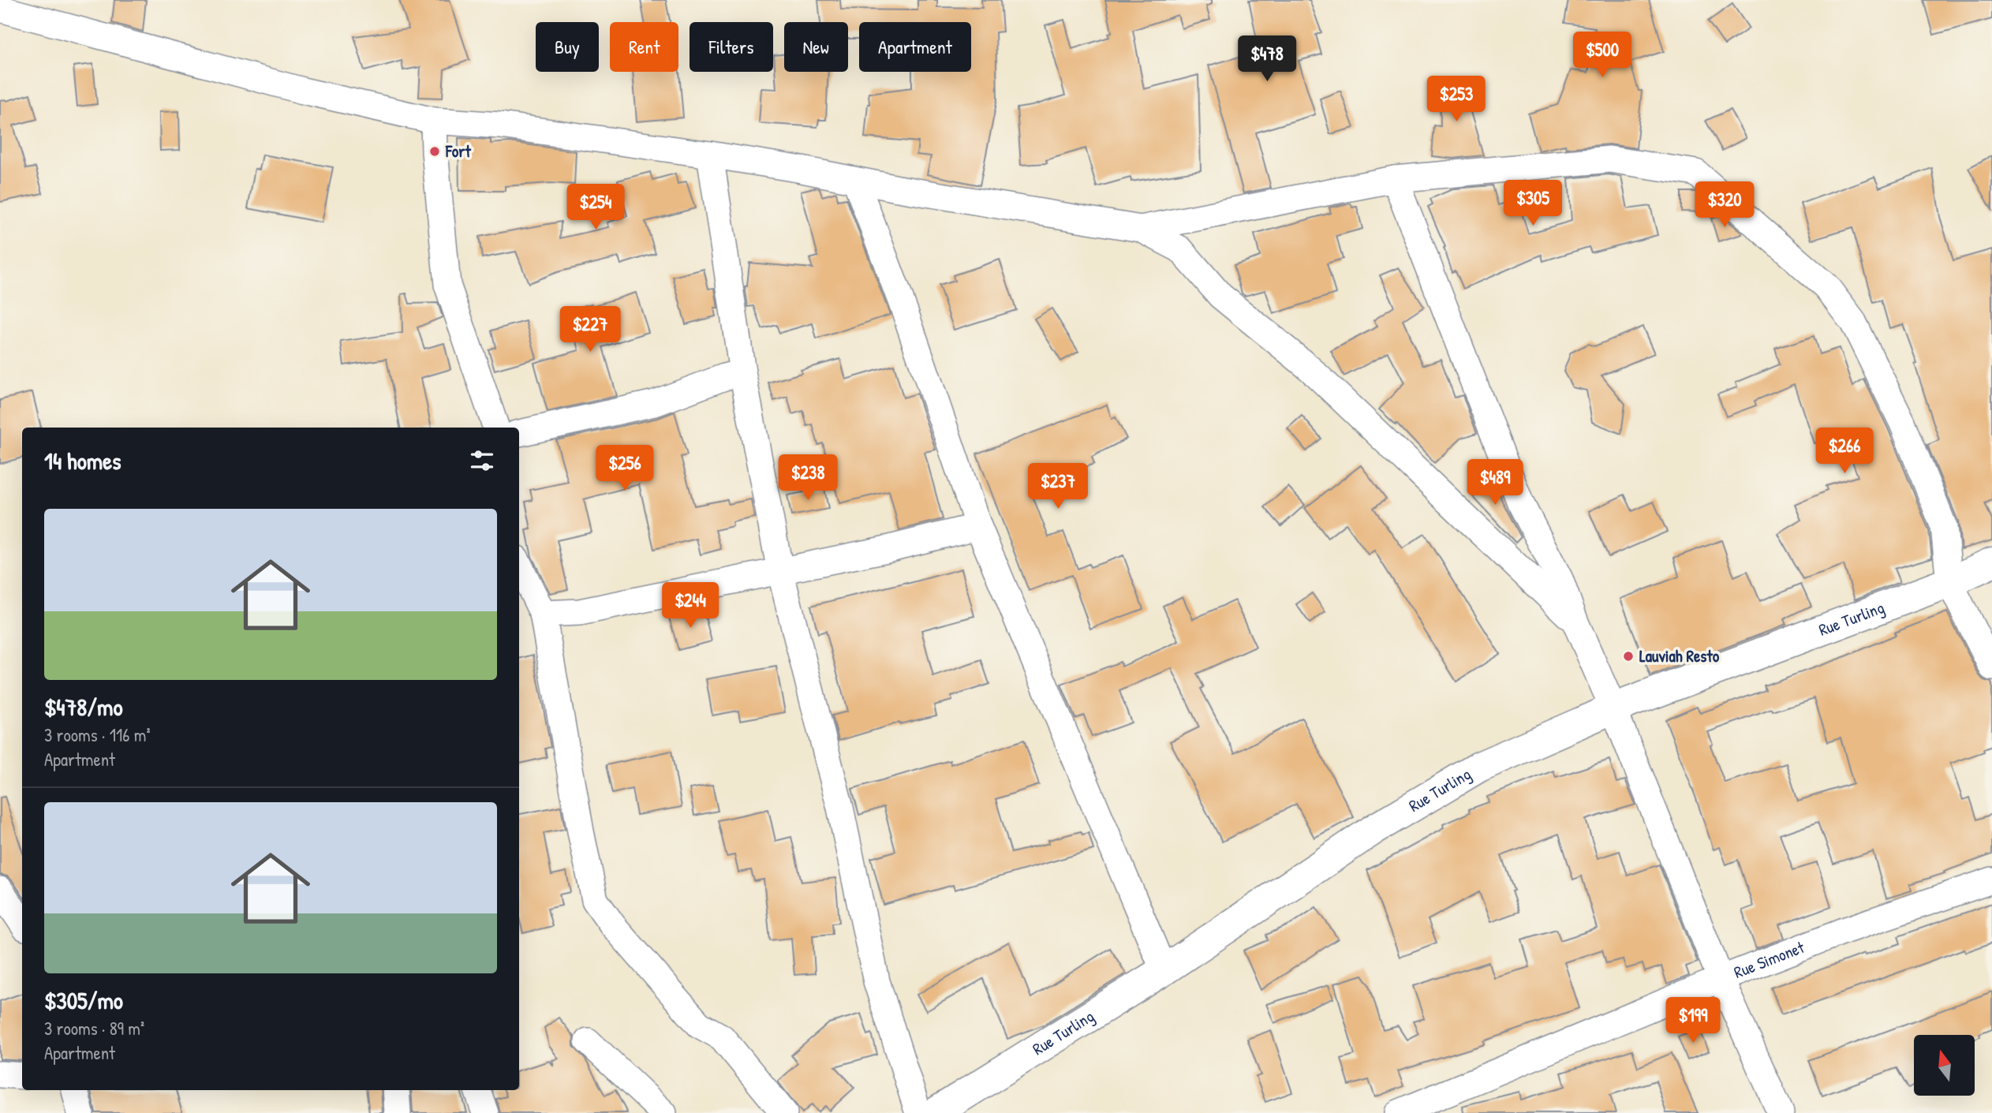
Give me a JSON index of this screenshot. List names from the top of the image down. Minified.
{"streets":{"main road":["Rue Turling"],"street":["Rue Simonet"]},"places":["Fort","Lauviah Resto"],"north":"top","page":{"chip":["Buy","Rent","Filters","New","Apartment"],"price":["$500","$478","$253","$305","$320","$254","$227","$266","$256","$238","$489","$237","$244","$199"],"heading":"14 homes","list":[{"name":"$478/mo","note":"3 rooms · 116 m² · Apartment"},{"name":"$305/mo","note":"3 rooms · 89 m² · Apartment"}]}}
